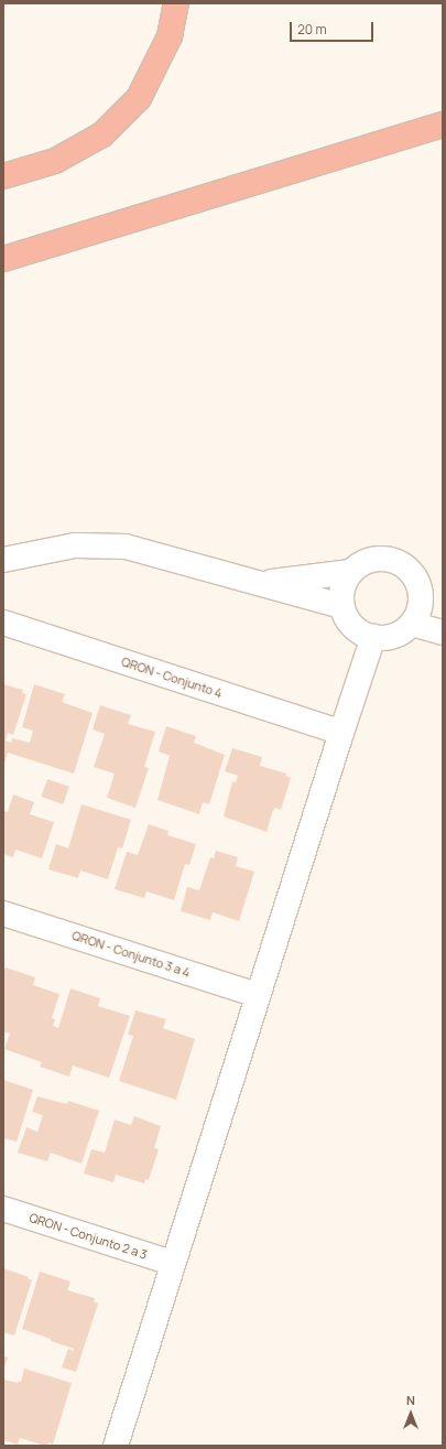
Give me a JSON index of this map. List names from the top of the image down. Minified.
{"streets":{"street":["QRON - Conjunto 4","QRON - Conjunto 3 a 4","QRON - Conjunto 2 a 3"]},"scale_bar":"20 m","north":"top"}
